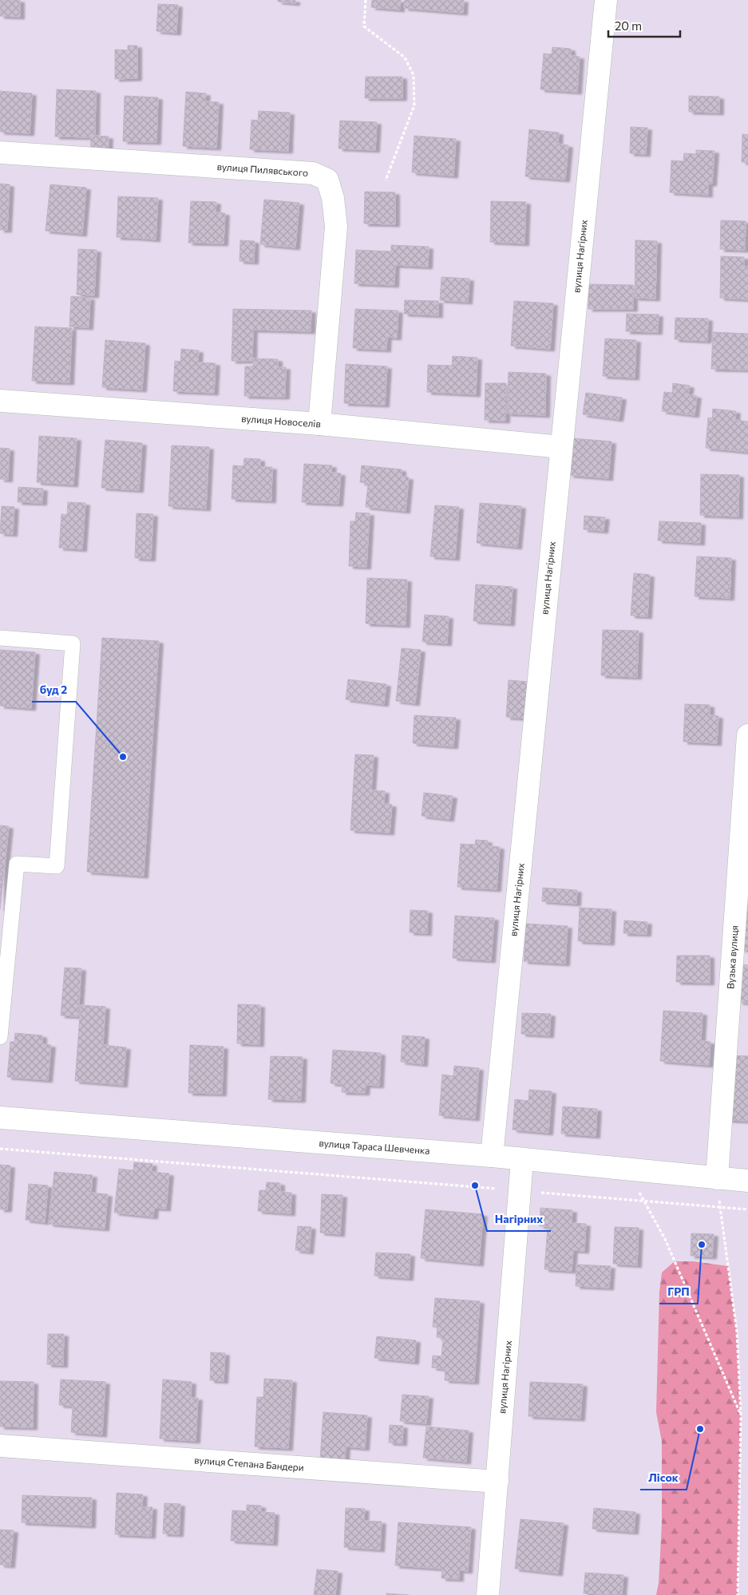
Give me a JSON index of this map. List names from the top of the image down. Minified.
{"streets":{"street":["вулиця Пилявського","вулиця Нагірних","вулиця Новоселів","Вузька вулиця","вулиця Тараса Шевченка","вулиця Степана Бандери"]},"crossings":[["вулиця Пилявського","вулиця Новоселів"],["вулиця Нагірних","вулиця Новоселів"],["вулиця Нагірних","вулиця Тараса Шевченка"],["вулиця Нагірних","вулиця Степана Бандери"],["Вузька вулиця","вулиця Тараса Шевченка"]],"places":["буд 2","Нагірних","ГРП","Лісок"],"scale_bar":"20 m"}
